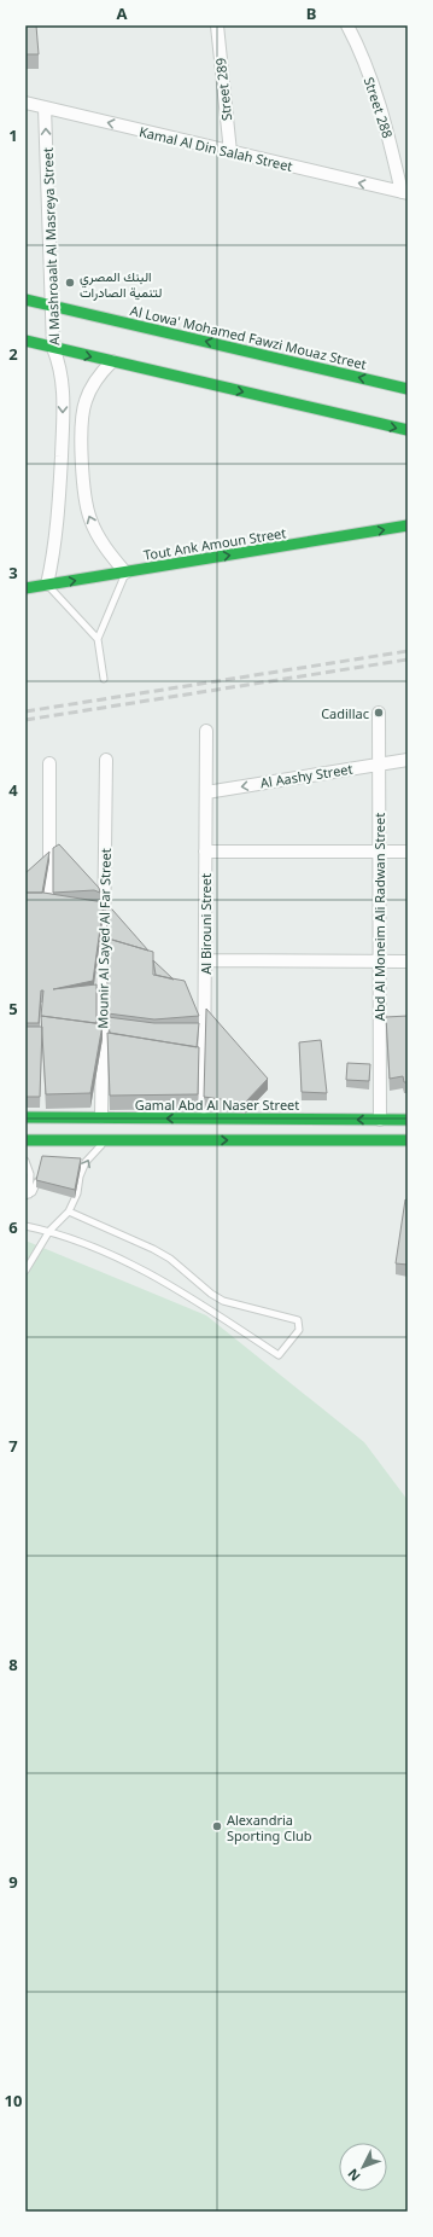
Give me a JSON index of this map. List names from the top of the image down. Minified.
{"streets":{"main road":["Al Lowa' Mohamed Fawzi Mouaz Street","Tout Ank Amoun Street","Gamal Abd Al Naser Street"],"street":["Street 289","Street 288","Kamal Al Din Salah Street","Al Mashroaalt Al Masreya Street","Al Aashy Street","Abd Al Moneim Ali Radwan Street","Al Birouni Street","Mounir Al Sayed Al Far Street"]},"crossings":[["Street 289","Kamal Al Din Salah Street"],["Street 288","Kamal Al Din Salah Street"],["Kamal Al Din Salah Street","Al Mashroaalt Al Masreya Street"],["Al Mashroaalt Al Masreya Street","Al Lowa' Mohamed Fawzi Mouaz Street"],["Al Mashroaalt Al Masreya Street","Tout Ank Amoun Street"],["Al Aashy Street","Abd Al Moneim Ali Radwan Street"],["Al Aashy Street","Al Birouni Street"],["Abd Al Moneim Ali Radwan Street","Gamal Abd Al Naser Street"],["Al Birouni Street","Gamal Abd Al Naser Street"],["Mounir Al Sayed Al Far Street","Gamal Abd Al Naser Street"]],"one_way":["Kamal Al Din Salah Street","Tout Ank Amoun Street"],"places":["البنك المصري لتنمية الصادرات","Cadillac","Alexandria Sporting Club"],"north":"bottom left","grid":{"columns":["A","B"],"rows":["1","2","3","4","5","6","7","8","9","10"]}}
